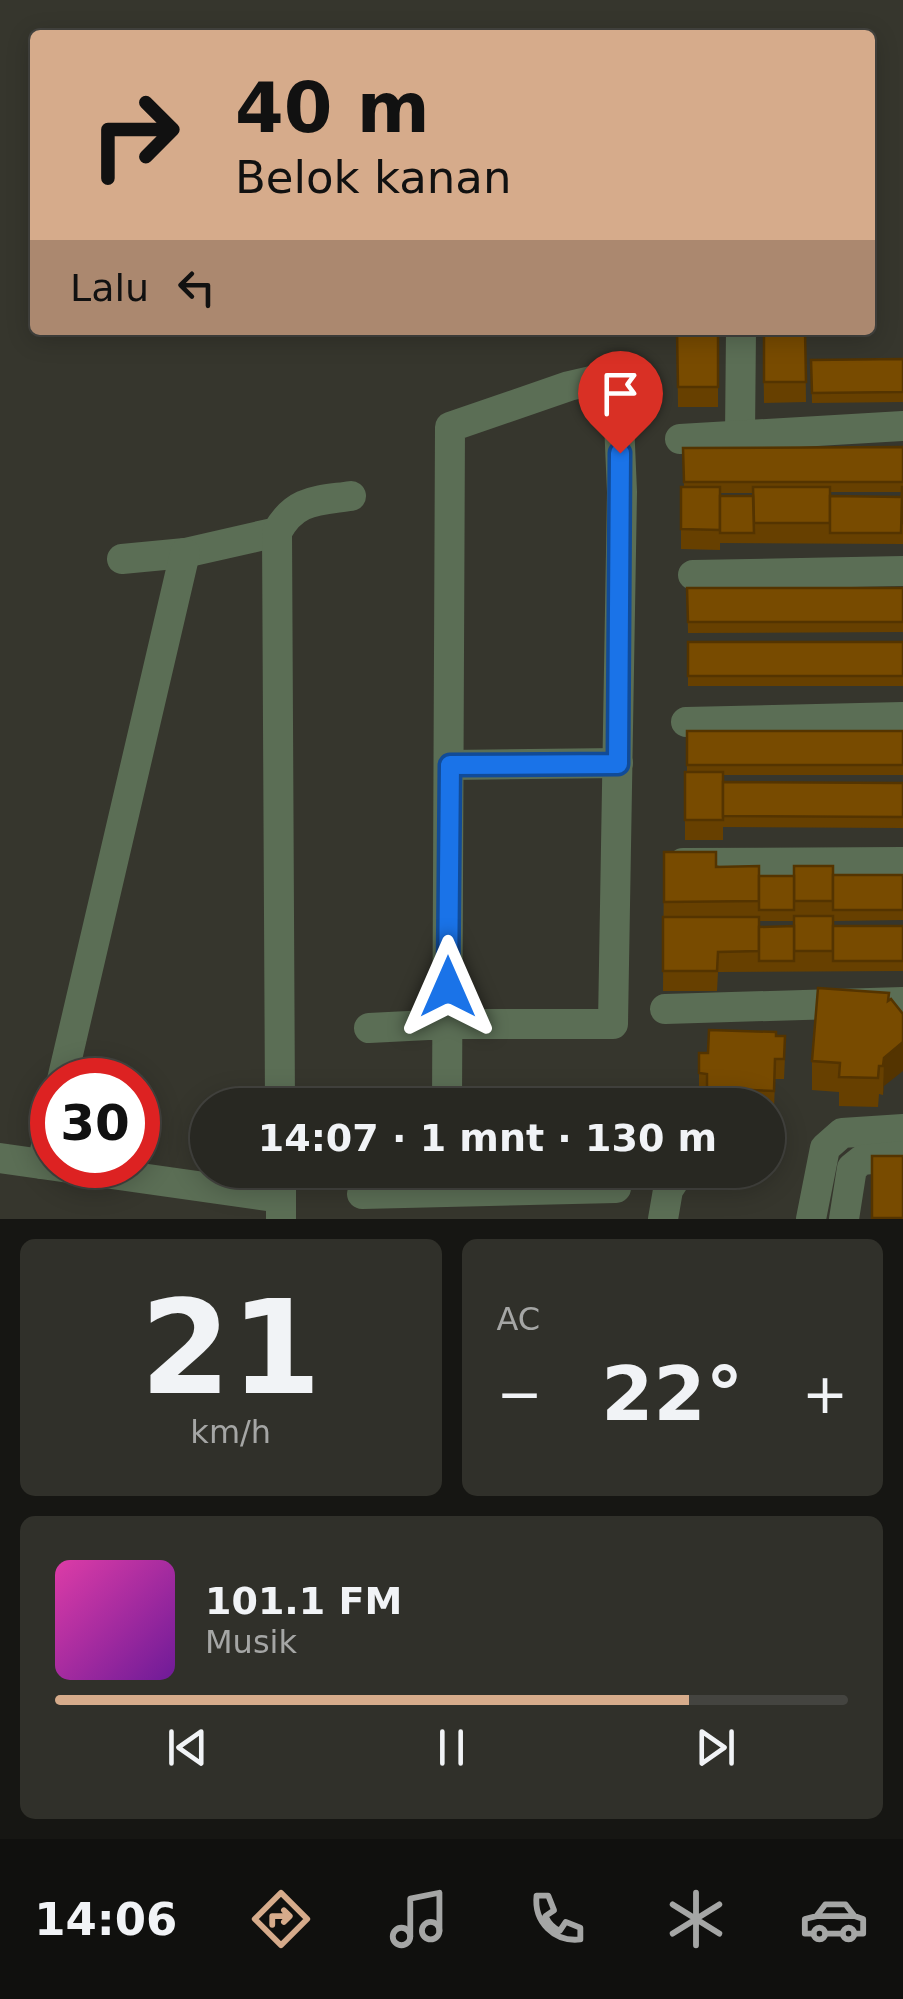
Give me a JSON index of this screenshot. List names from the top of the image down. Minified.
{"page":{"turn":["40 m","Belok kanan"],"then":"Lalu","limit":"30","trip":"14:07 · 1 mnt · 130 m","tile":[["21","km/h"],"AC"],"heat":["−","22°","+"],"song":["101.1 FM","Musik"],"tabs":"14:06"}}
